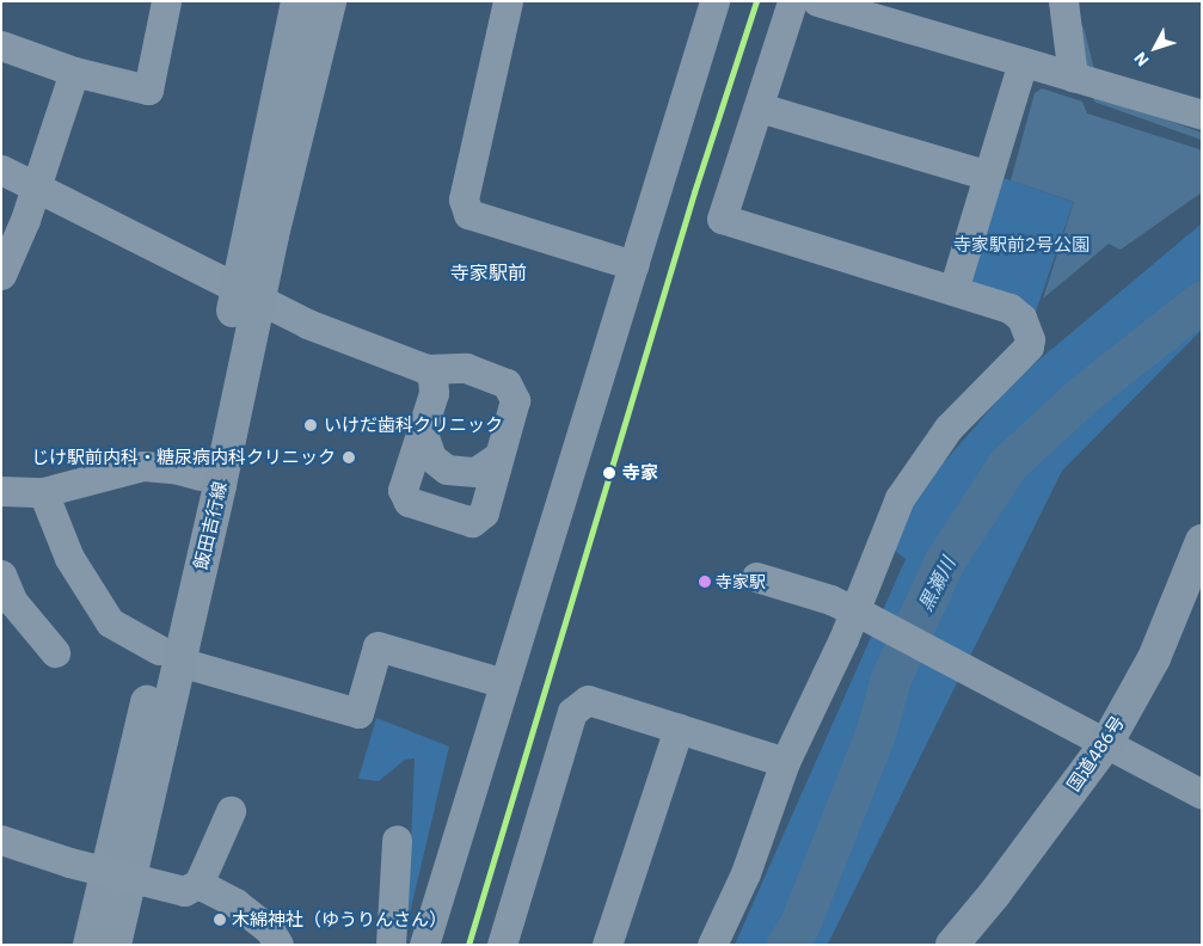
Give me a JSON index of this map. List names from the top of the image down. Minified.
{"streets":{"highway":["国道486号"],"main road":["飯田吉行線"]},"districts":["寺家駅前"],"water":["黒瀬川"],"parks":["寺家駅前2号公園"],"places":["いけだ歯科クリニック","じけ駅前内科・糖尿病内科クリニック","寺家","寺家駅","木綿神社（ゆうりんさん）"],"north":"bottom left"}
